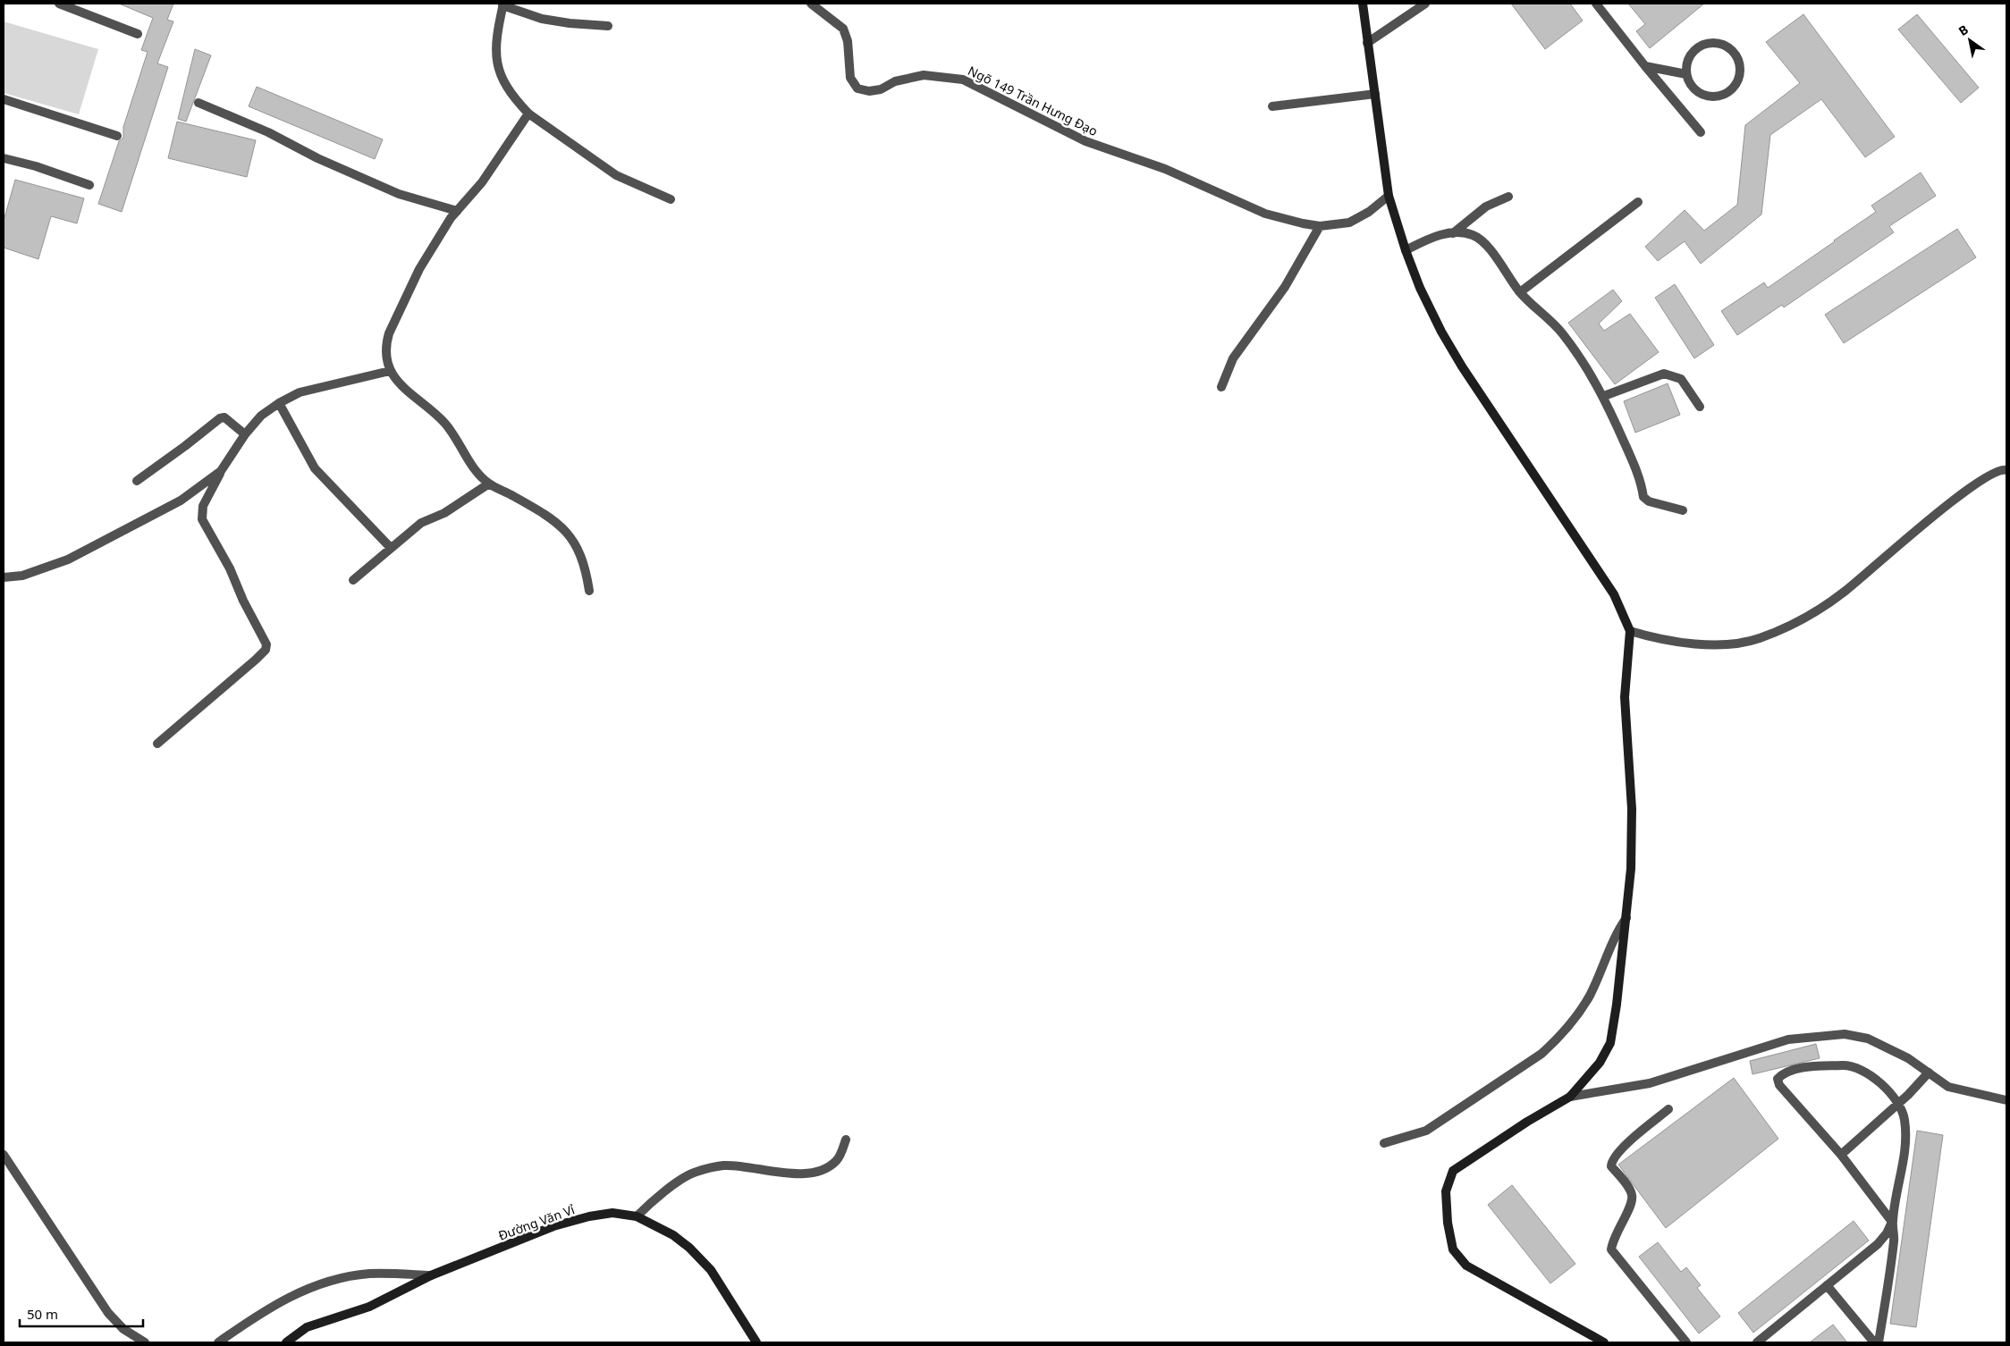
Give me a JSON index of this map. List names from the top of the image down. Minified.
{"streets":{"street":["Ngõ 149 Trần Hưng Đạo","Đường Văn Vỉ"]},"scale_bar":"50 m","north":"top left"}
